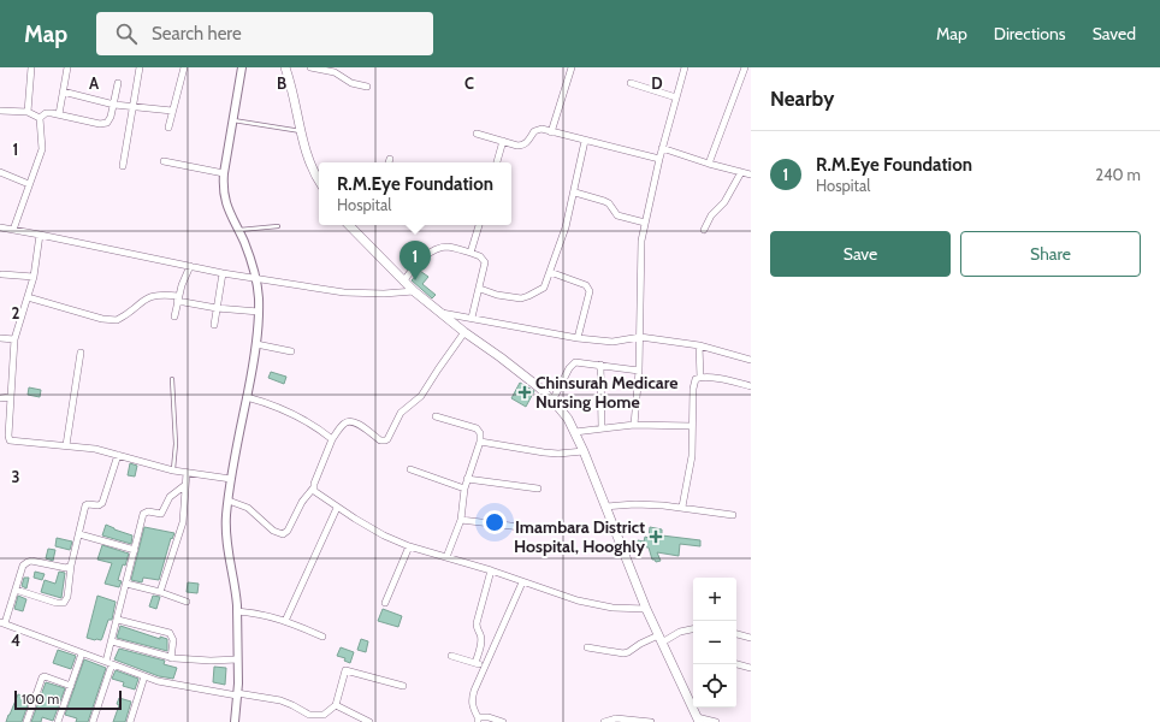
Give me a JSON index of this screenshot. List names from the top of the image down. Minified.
{"places":{"health":["Chinsurah Medicare Nursing Home","Imambara District Hospital, Hooghly"]},"scale_bar":"100 m","page":{"header":"Map","search":"Search here","nav":["Map","Directions","Saved"],"heading":"Nearby","list":[{"mark":"1","name":"R.M.Eye Foundation","note":"Hospital","value":"240 m"}],"popup":["R.M.Eye Foundation","Hospital"],"buttons":["Save","Share"],"pins":"1","map_buttons":["+","−"],"scale":"100 m"},"grid":{"columns":["A","B","C","D"],"rows":["1","2","3","4"]}}
